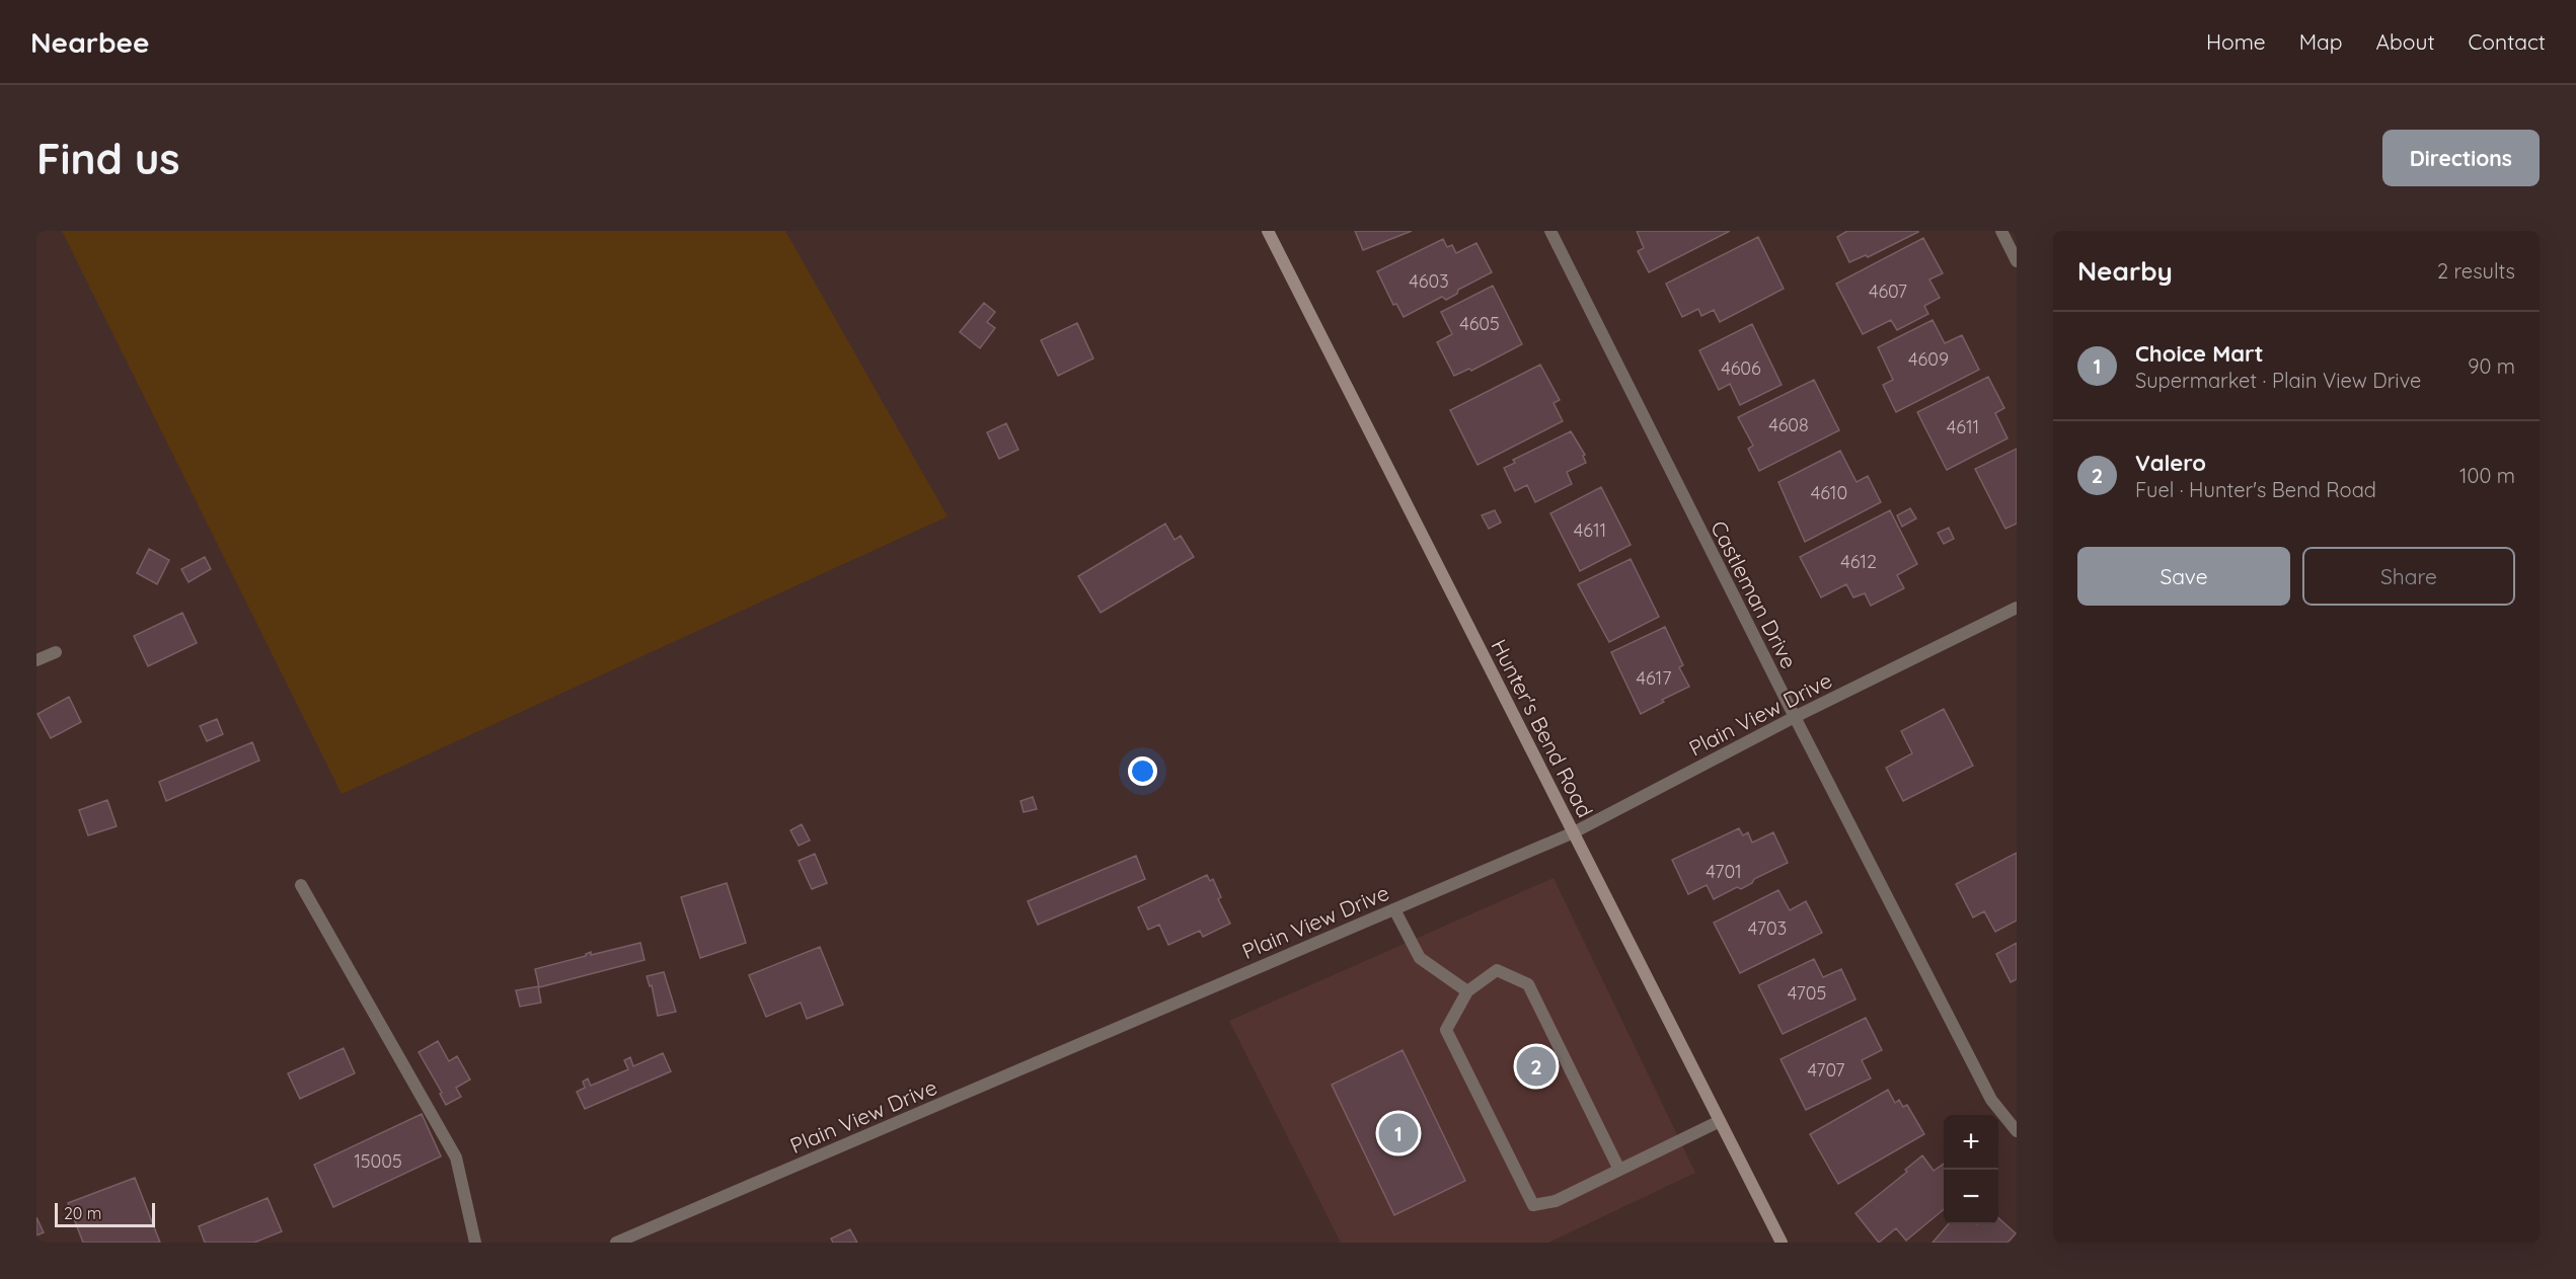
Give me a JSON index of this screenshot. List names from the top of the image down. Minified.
{"streets":{"street":["Castleman Drive","Plain View Drive","Hunter's Bend Road"]},"crossings":[["Castleman Drive","Plain View Drive"],["Plain View Drive","Hunter's Bend Road"]],"house_numbers":["4603","4607","4605","4609","4606","4608","4611","4610","4611","4612","4617","4701","4703","4705","4707","15005"],"scale_bar":"20 m","page":{"header":"Nearbee","nav":["Home","Map","About","Contact"],"buttons":["Directions",["Save","Share"]],"title":"Find us","heading":["Nearby","2 results"],"list":[{"mark":"1","name":"Choice Mart","note":"Supermarket · Plain View Drive","value":"90 m"},{"mark":"2","name":"Valero","note":"Fuel · Hunter's Bend Road","value":"100 m"}],"pins":["2","1"],"map_buttons":["+","−"],"scale":"20 m"}}
